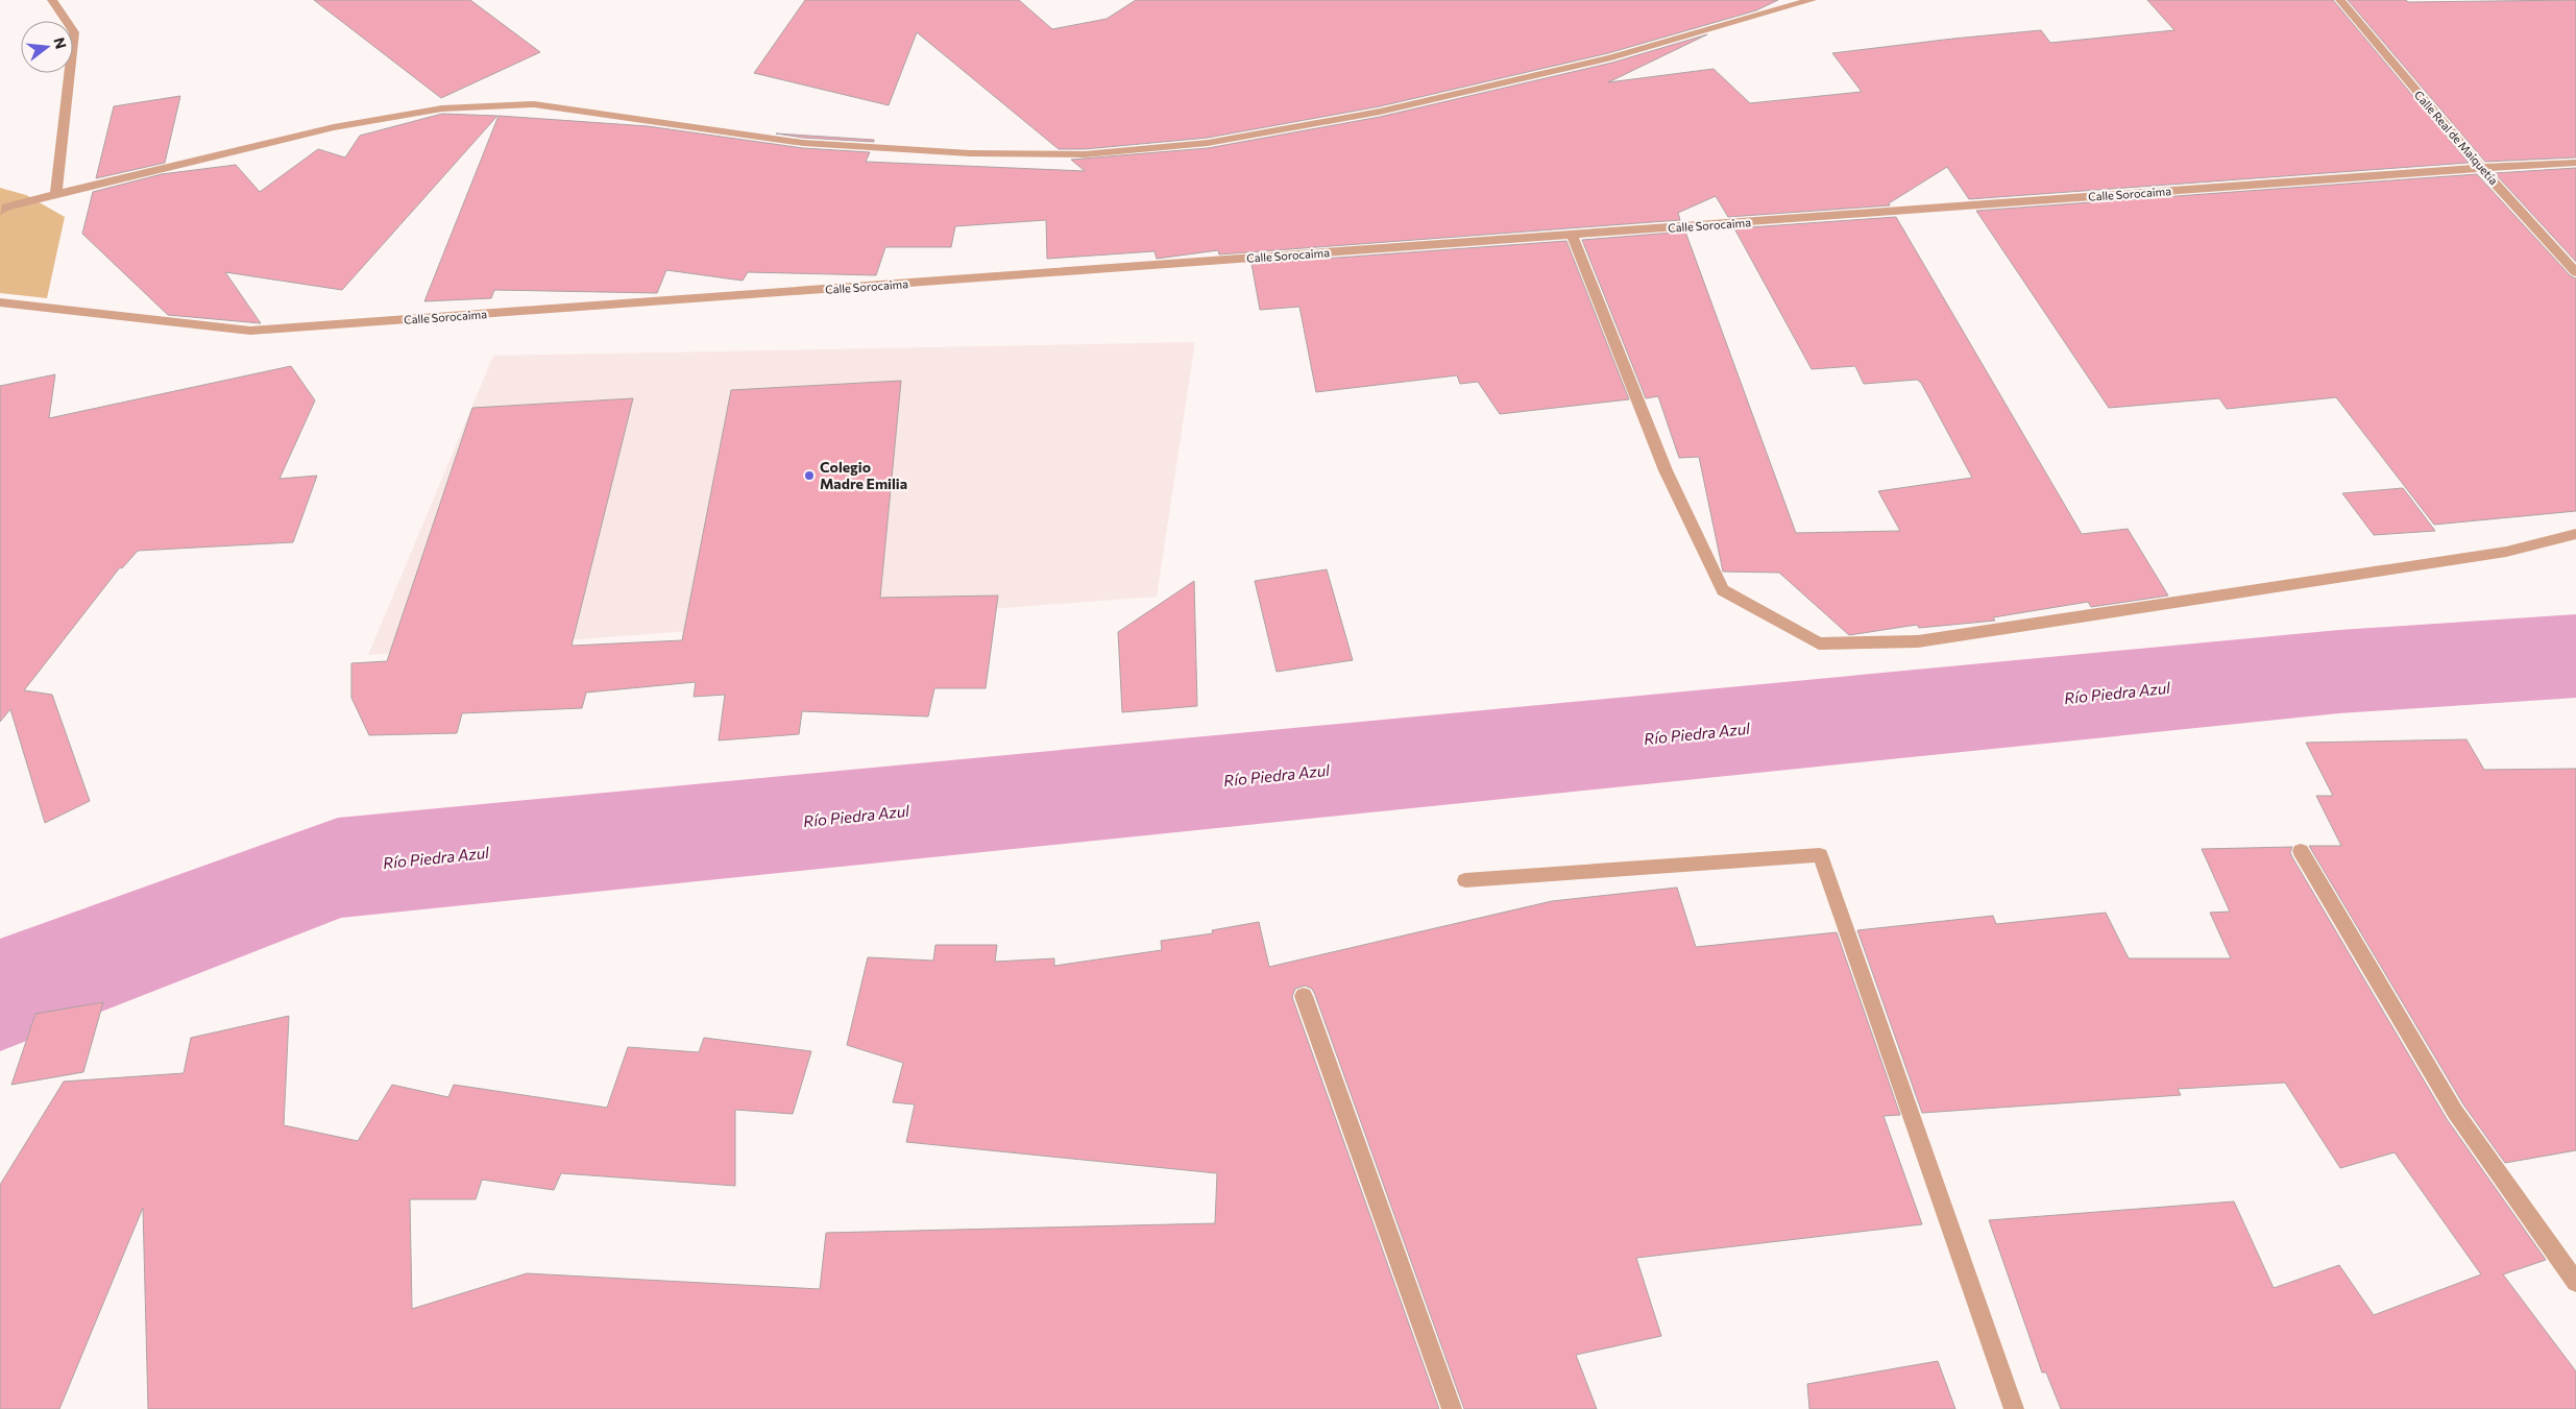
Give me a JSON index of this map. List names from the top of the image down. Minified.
{"streets":{"street":["Calle Real de Maiquetía","Calle Sorocaima"]},"crossings":[["Calle Real de Maiquetía","Calle Sorocaima"]],"water":["Río Piedra Azul"],"places":["Colegio Madre Emilia"],"north":"right"}
